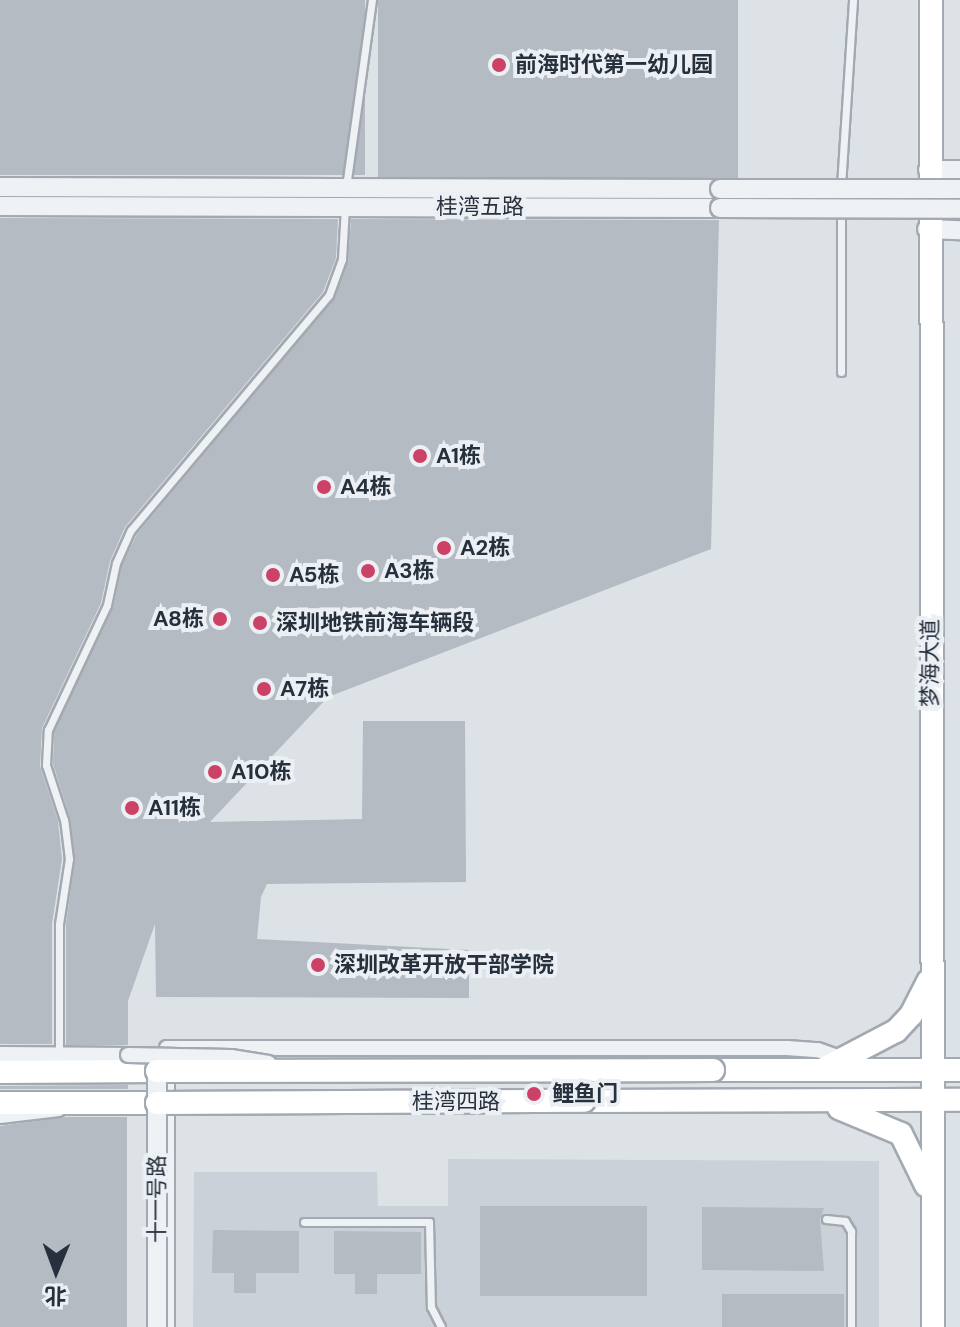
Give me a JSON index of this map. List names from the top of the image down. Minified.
{"streets":{"main road":["梦海大道","桂湾四路"],"street":["桂湾五路","十一号路"]},"crossings":[["梦海大道","桂湾四路"],["桂湾四路","十一号路"]],"places":["前海时代第一幼儿园","A1栋","A4栋","A2栋","A3栋","A5栋","A8栋","深圳地铁前海车辆段","A7栋","A10栋","A11栋","深圳改革开放干部学院","鲤鱼门"],"north":"bottom"}
